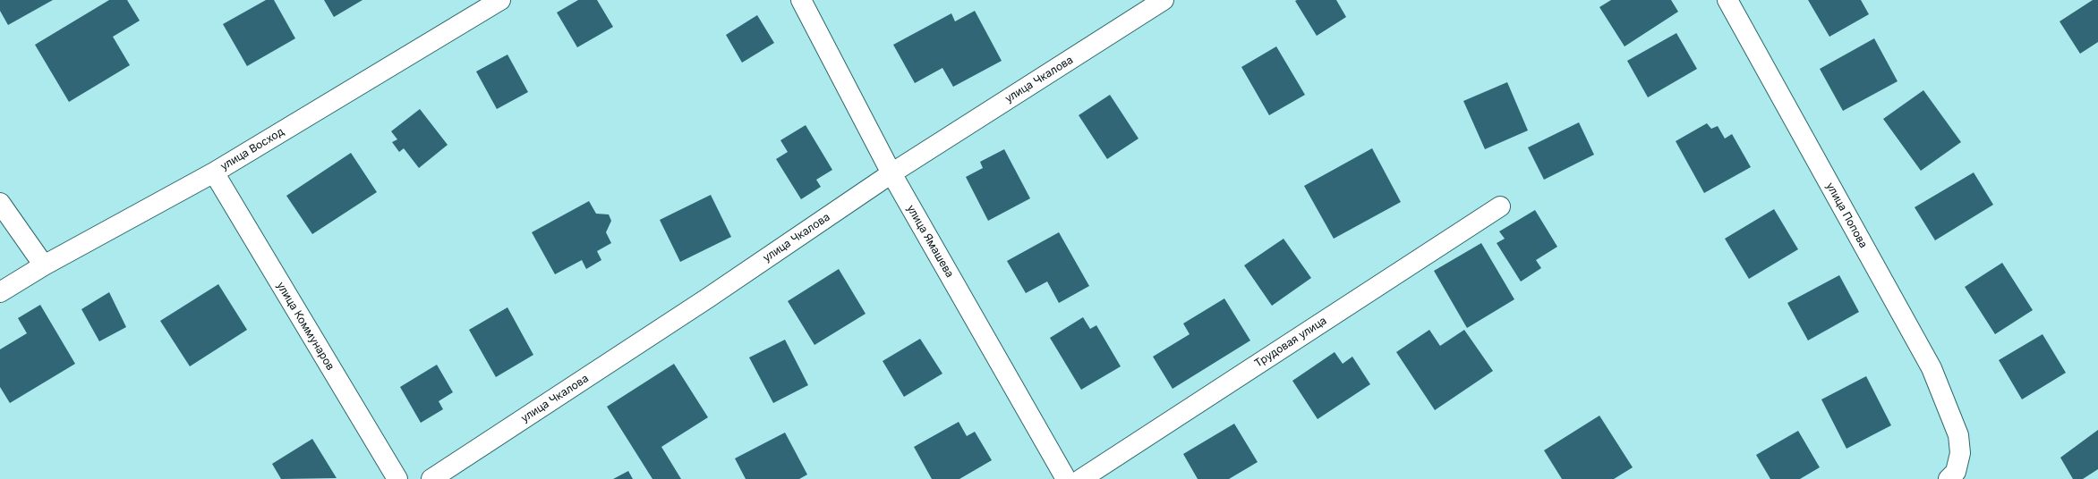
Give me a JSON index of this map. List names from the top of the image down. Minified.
{"streets":{"street":["улица Чкалова","улица Восход","улица Попова","улица Ямашева","улица Коммунаров","Трудовая улица"]},"crossings":[["улица Чкалова","улица Ямашева"],["улица Восход","улица Коммунаров"]]}
